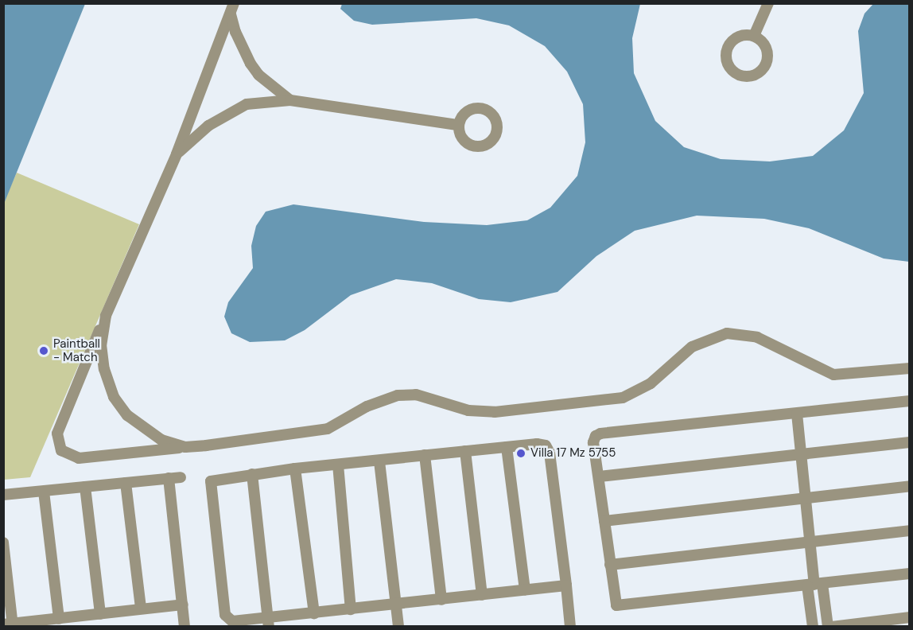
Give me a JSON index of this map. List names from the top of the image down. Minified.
{"places":["Paintball - Match","Villa 17 Mz 5755"]}
